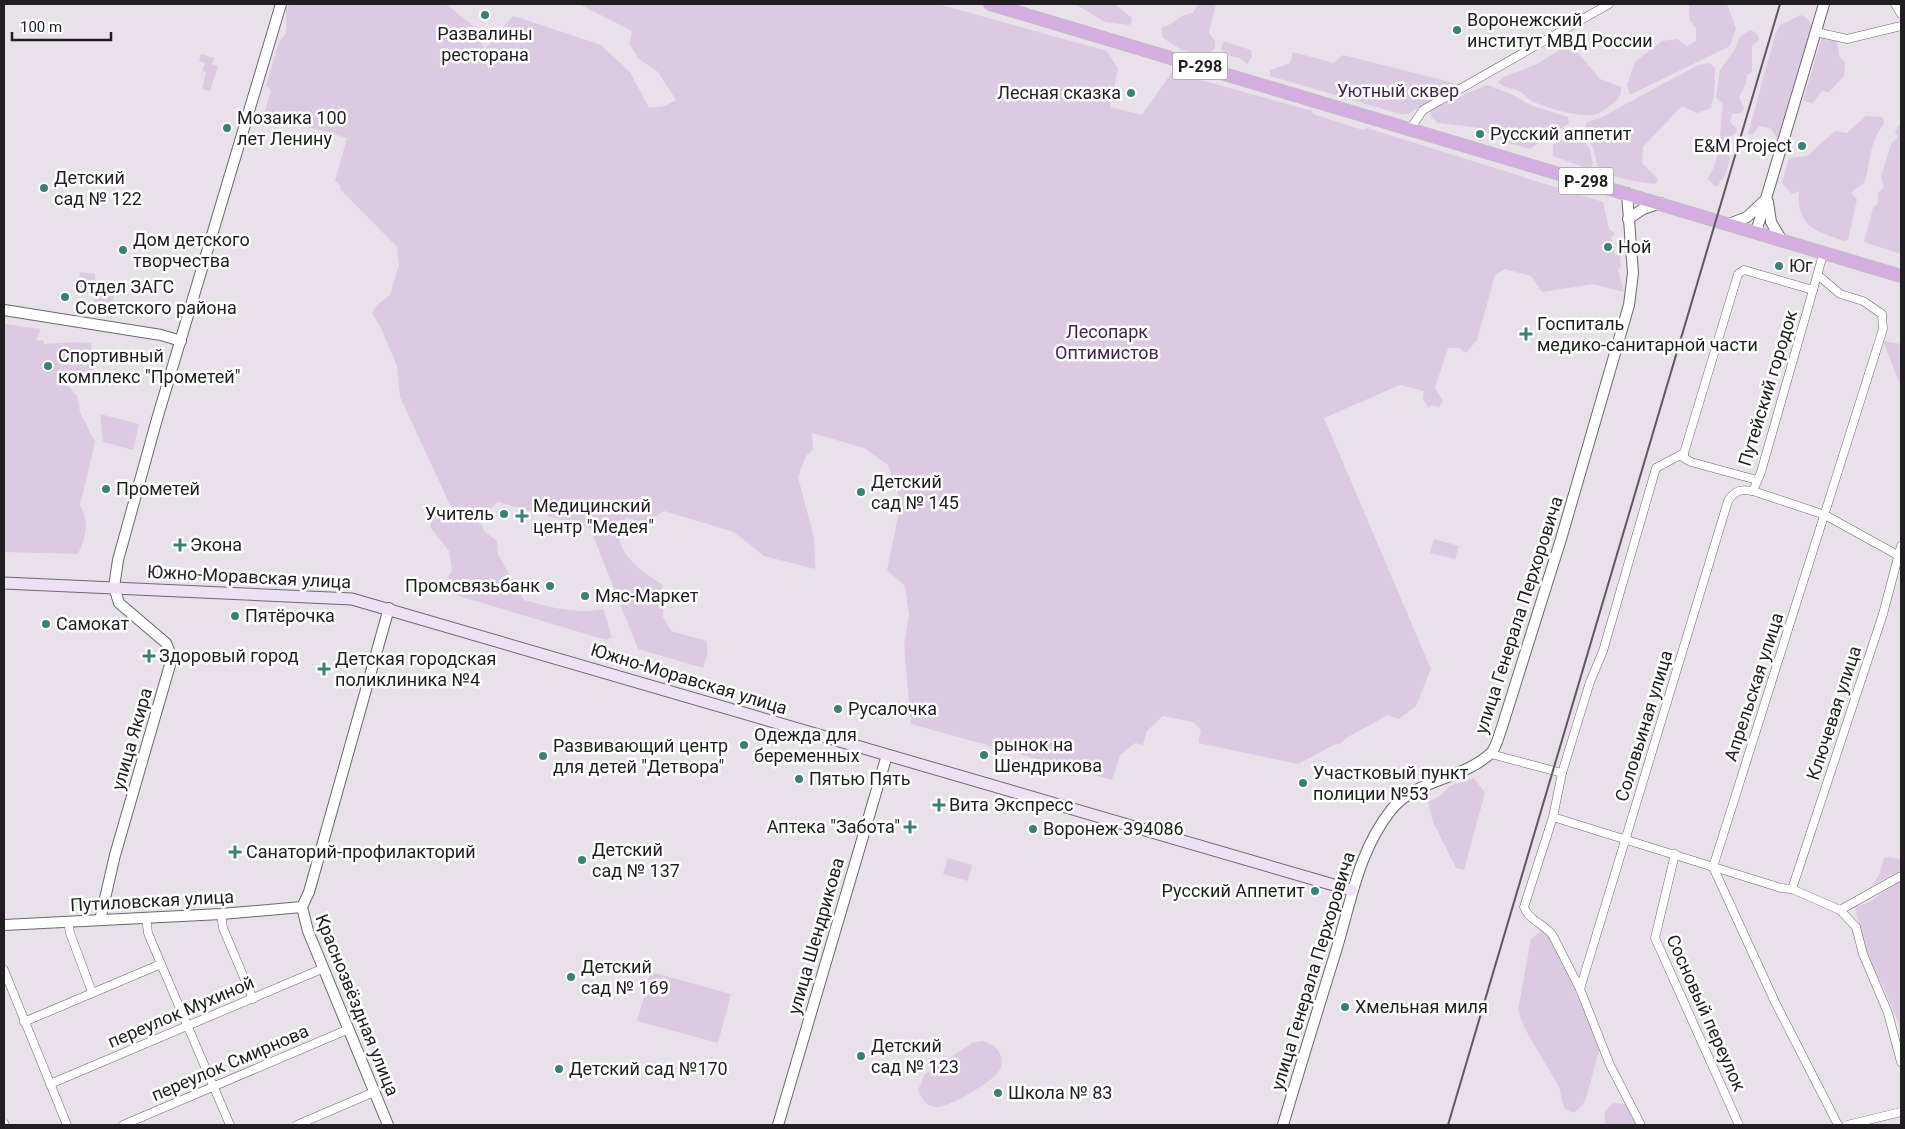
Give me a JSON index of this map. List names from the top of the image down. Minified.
{"streets":{"highway":["Р-298"],"main road":["Южно-Моравская улица"],"street":["Путейский городок","улица Генерала Перхоровича","Апрельская улица","Ключевая улица","Соловьиная улица","улица Якира","Путиловская улица","улица Шендрикова","Краснозвёздная улица","переулок Мухиной","Сосновый переулок","переулок Смирнова"]},"crossings":[["Р-298","Путейский городок"],["Р-298","улица Генерала Перхоровича"],["Путейский городок","Апрельская улица"],["Южно-Моравская улица","улица Генерала Перхоровича"],["Южно-Моравская улица","улица Якира"],["Южно-Моравская улица","улица Шендрикова"],["Южно-Моравская улица","Краснозвёздная улица"],["улица Якира","Путиловская улица"],["Путиловская улица","Краснозвёздная улица"],["Краснозвёздная улица","переулок Мухиной"],["Краснозвёздная улица","переулок Смирнова"]],"parks":["Уютный сквер","Лесопарк Оптимистов"],"places":{"other":["Развалины ресторана","Воронежский институт МВД России","Лесная сказка","Мозаика 100 лет Ленину","Русский аппетит","E&M Project","Детский сад № 122","Ной","Дом детского творчества","Юг","Отдел ЗАГС Советского района","Спортивный комплекс \"Прометей\"","Прометей","Детский сад № 145","Учитель","Промсвязьбанк","Мяс-Маркет","Пятёрочка","Самокат","Русалочка","Одежда для беременных","рынок на Шендрикова","Развивающий центр для детей \"Детвора\"","Пятью Пять","Участковый пункт полиции №53","Воронеж 394086","Детский сад № 137","Русский Аппетит","Детский сад № 169","Хмельная миля","Детский сад № 123","Детский сад №170","Школа № 83"],"health":["Госпиталь медико-санитарной части","Медицинский центр \"Медея\"","Экона","Здоровый город","Детская городская поликлиника №4","Вита Экспресс","Аптека \"Забота\"","Cанаторий-профилакторий"]},"scale_bar":"100 m"}
